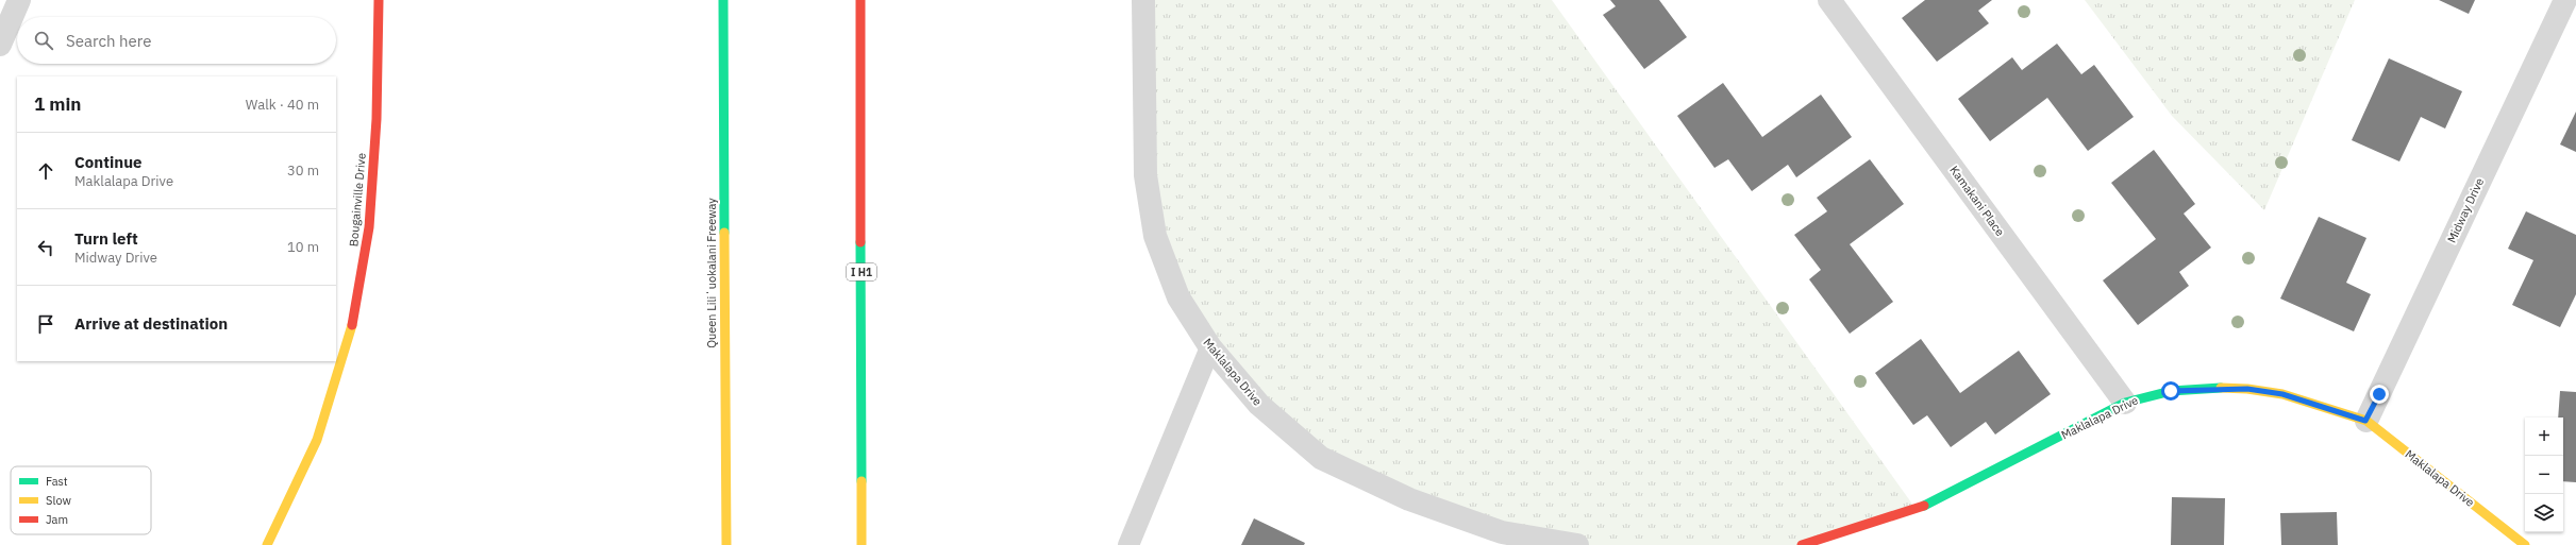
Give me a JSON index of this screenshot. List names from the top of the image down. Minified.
{"streets":{"main road":["Bougainville Drive","I H1","Queen Liliʻuokalani Freeway","Maklalapa Drive"],"street":["Kamakani Place","Midway Drive"]},"crossings":[["Kamakani Place","Maklalapa Drive"],["Midway Drive","Maklalapa Drive"]],"legend":["Fast","Slow","Jam"],"page":{"search":"Search here","heading":["1 min","Walk · 40 m"],"list":[["Continue","Maklalapa Drive","30 m"],["Turn left","Midway Drive","10 m"],"Arrive at destination"],"map_buttons":["+","−"]}}
